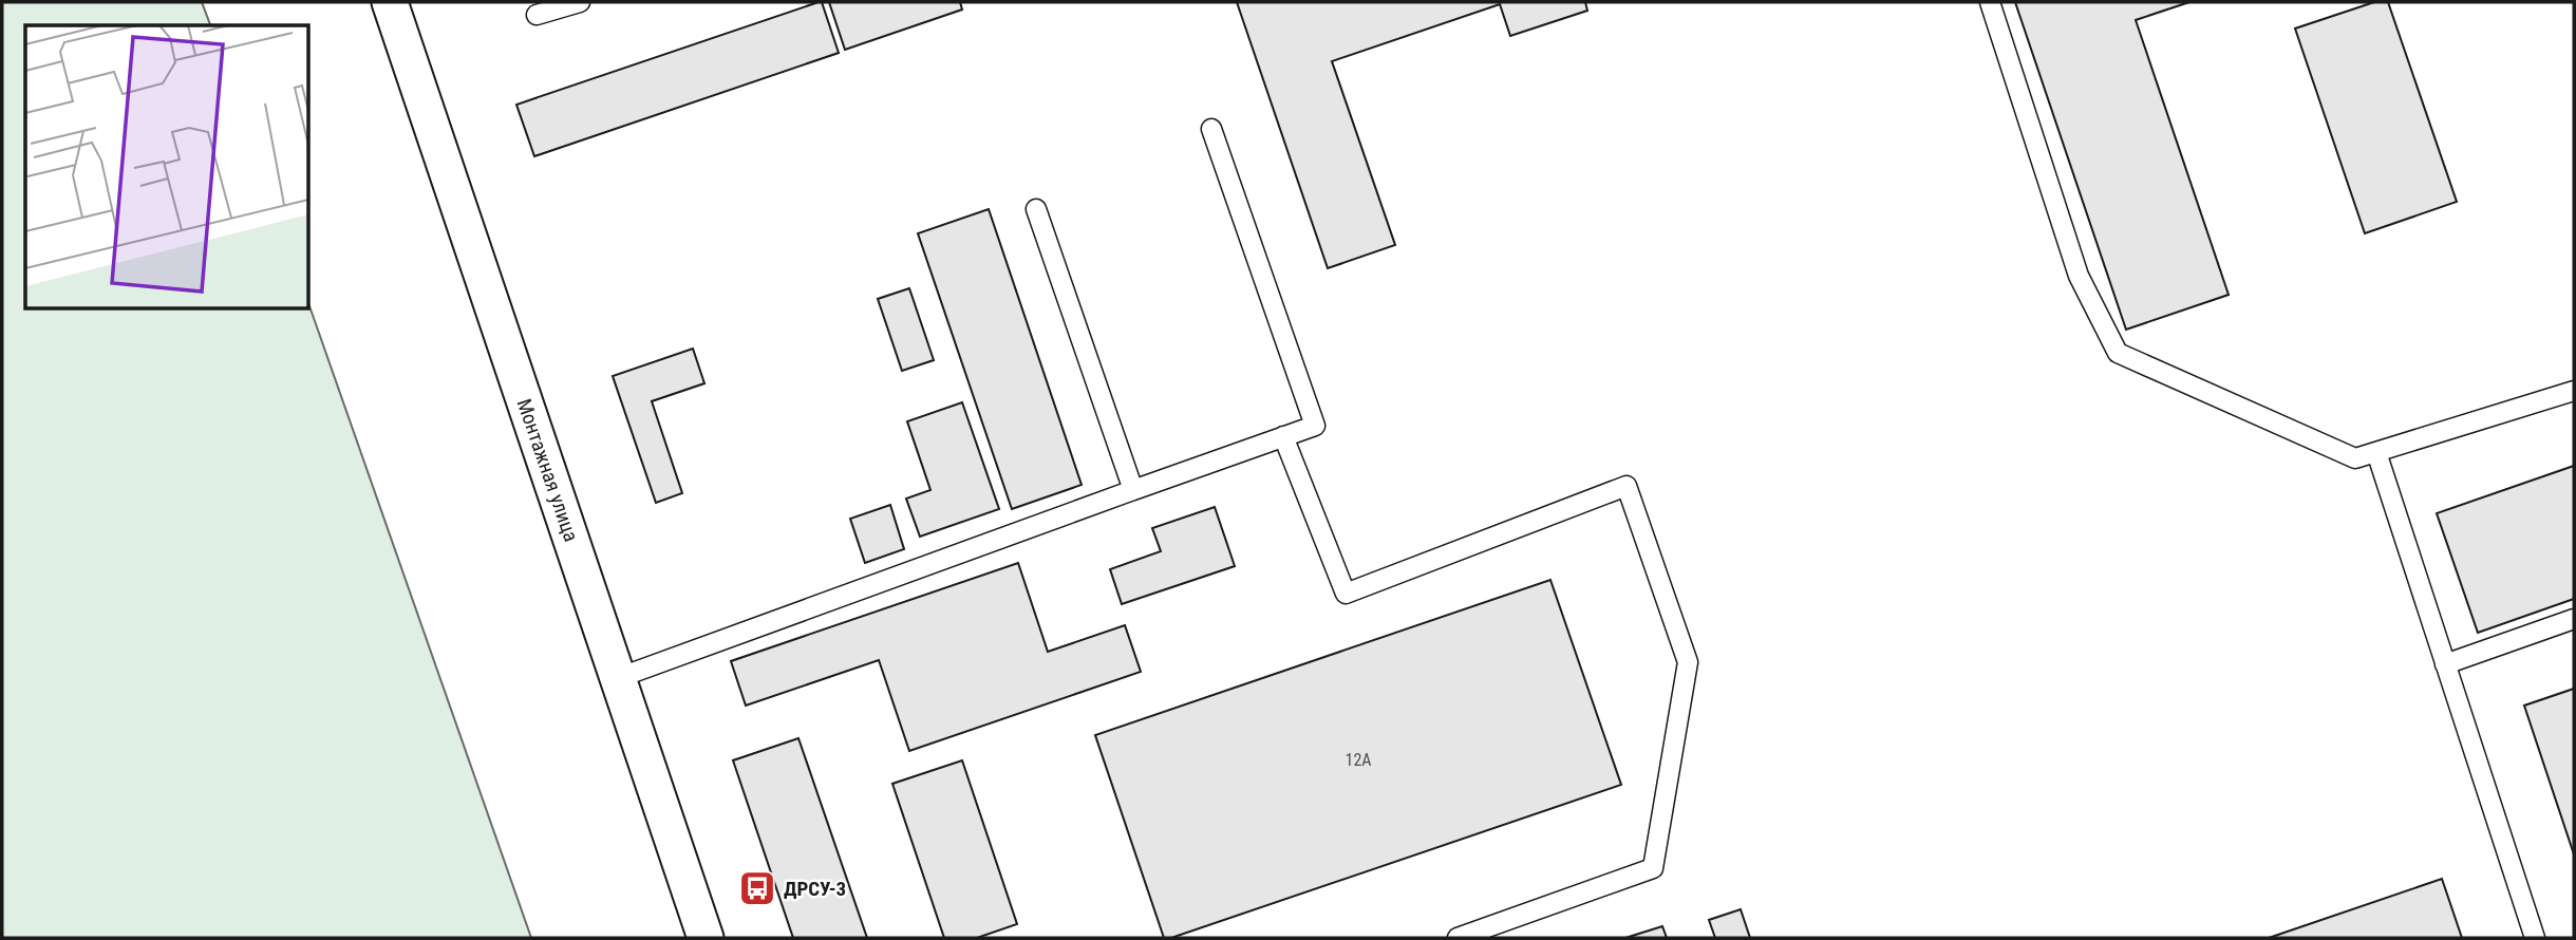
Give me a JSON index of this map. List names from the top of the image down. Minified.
{"streets":{"street":["Монтажная улица"]},"places":{"bus stop":["ДРСУ-3"]},"house_numbers":["12А"]}
